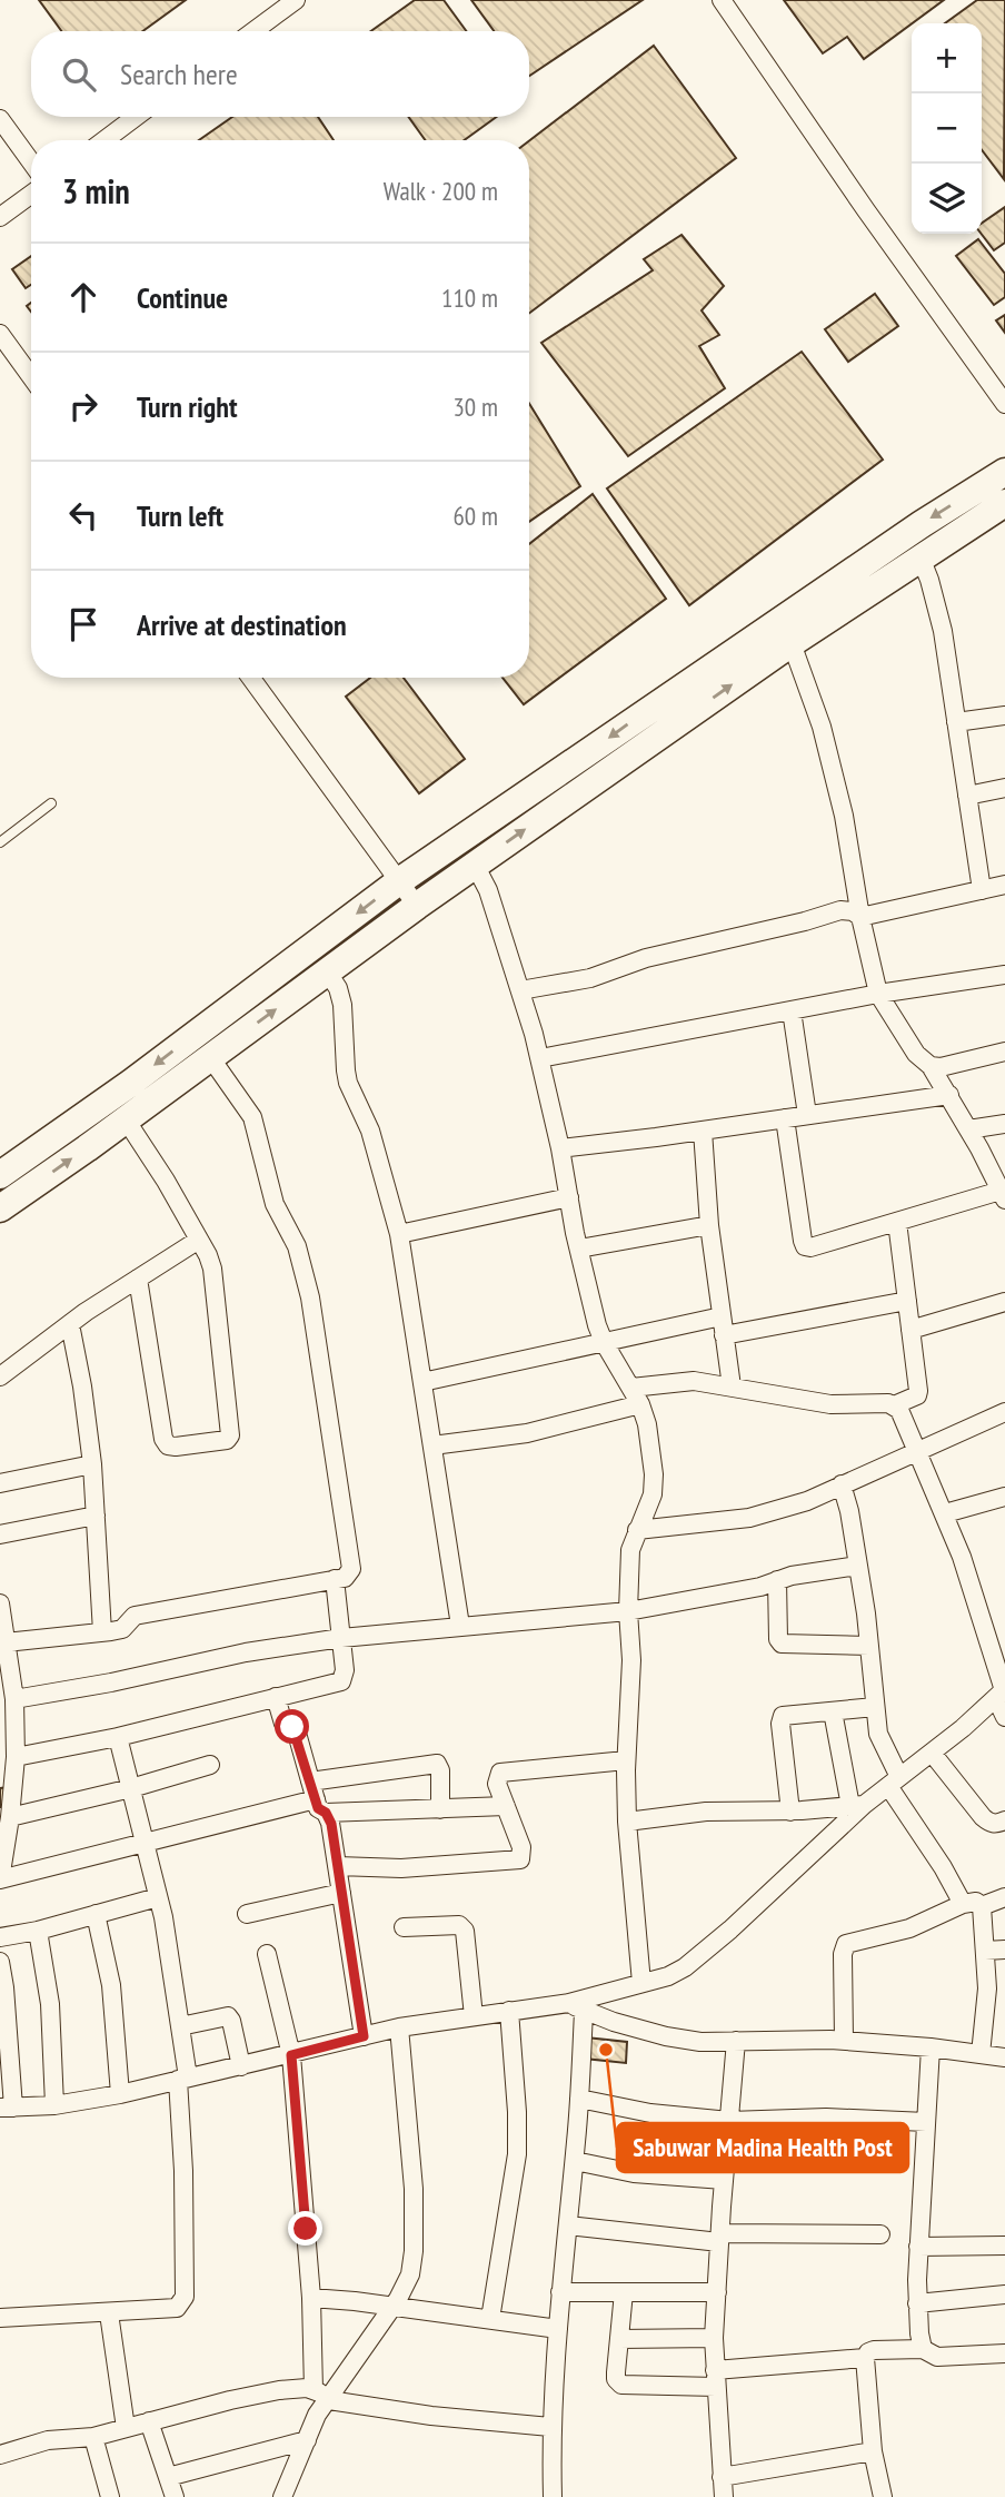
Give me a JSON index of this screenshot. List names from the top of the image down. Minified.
{"places":["Sabuwar Madina Health Post"],"page":{"map_buttons":["+","−"],"search":"Search here","heading":["3 min","Walk · 200 m"],"list":[["Continue","110 m"],["Turn right","30 m"],["Turn left","60 m"],"Arrive at destination"]}}
